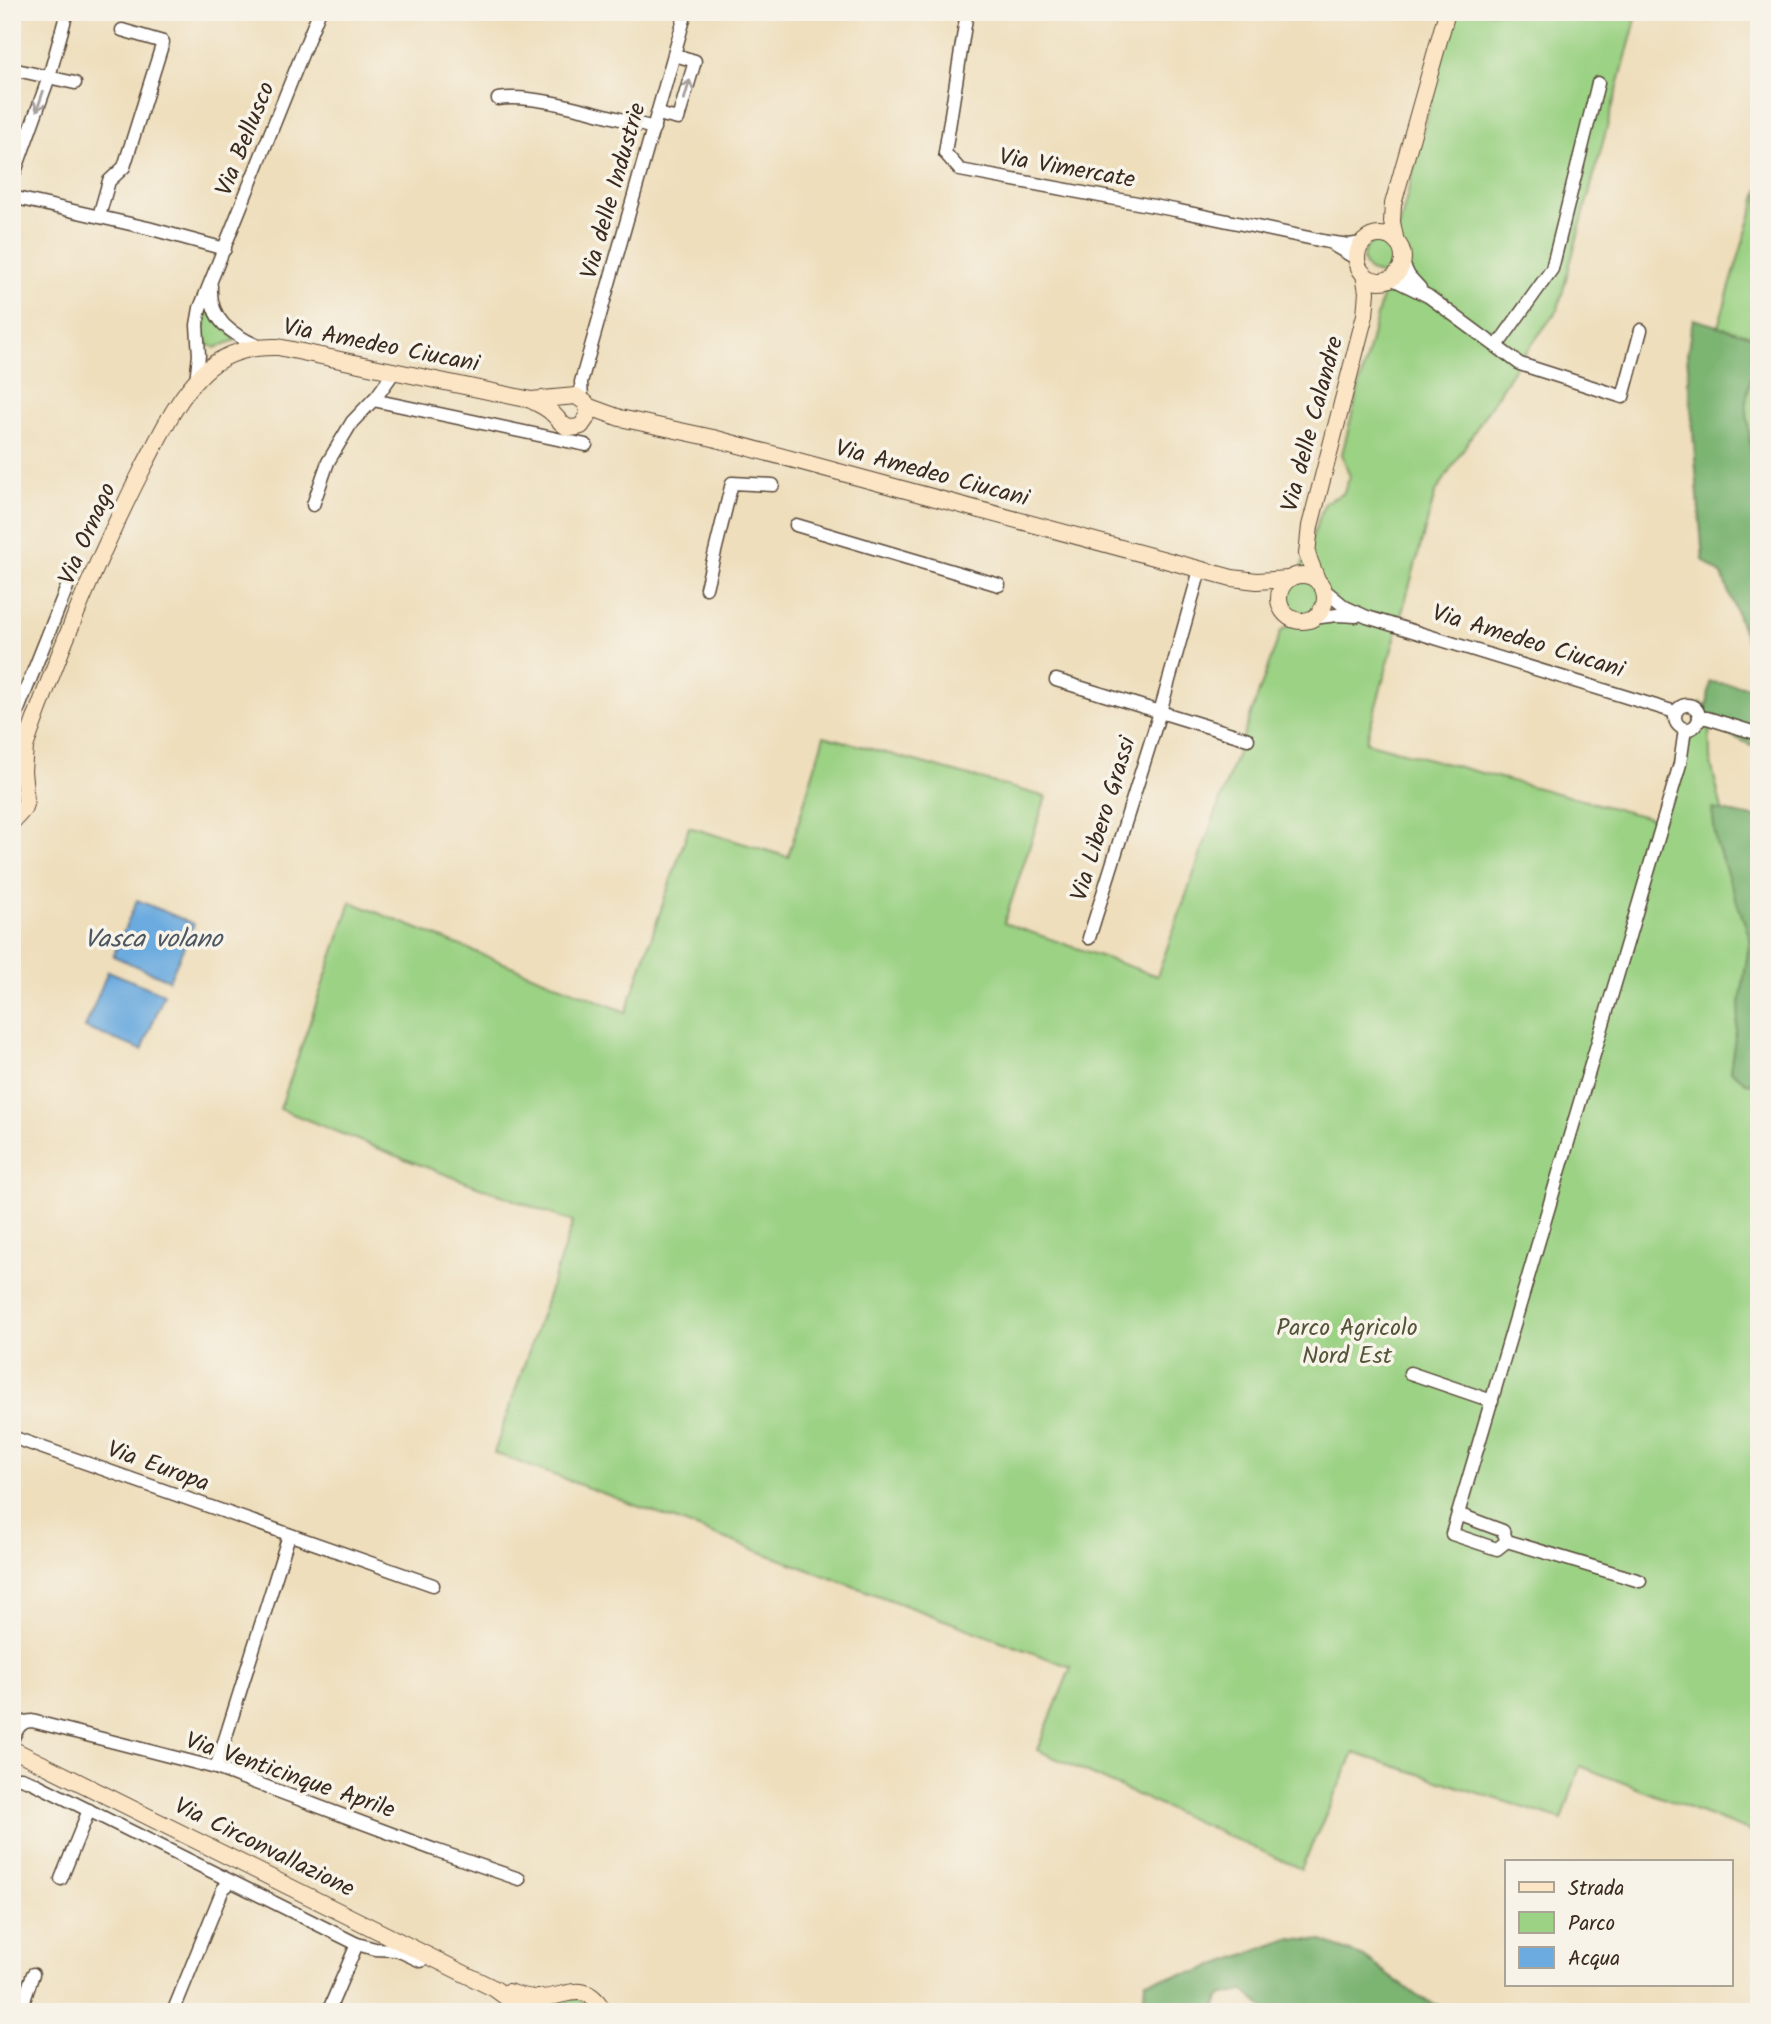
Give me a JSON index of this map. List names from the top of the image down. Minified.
{"streets":{"main road":["Via Amedeo Ciucani","Via delle Calandre","Via Ornago","Via Circonvallazione"],"street":["Via Bellusco","Via Vimercate","Via delle Industrie","Via Libero Grassi","Via Europa","Via Venticinque Aprile"]},"crossings":[["Via Bellusco","Via Amedeo Ciucani"],["Via Bellusco","Via Ornago"],["Via Vimercate","Via delle Calandre"],["Via delle Industrie","Via Amedeo Ciucani"],["Via Amedeo Ciucani","Via delle Calandre"],["Via Amedeo Ciucani","Via Ornago"],["Via Amedeo Ciucani","Via Libero Grassi"]],"water":["Vasca volano"],"parks":["Parco Agricolo Nord Est"],"legend":["Strada","Parco","Acqua"]}
